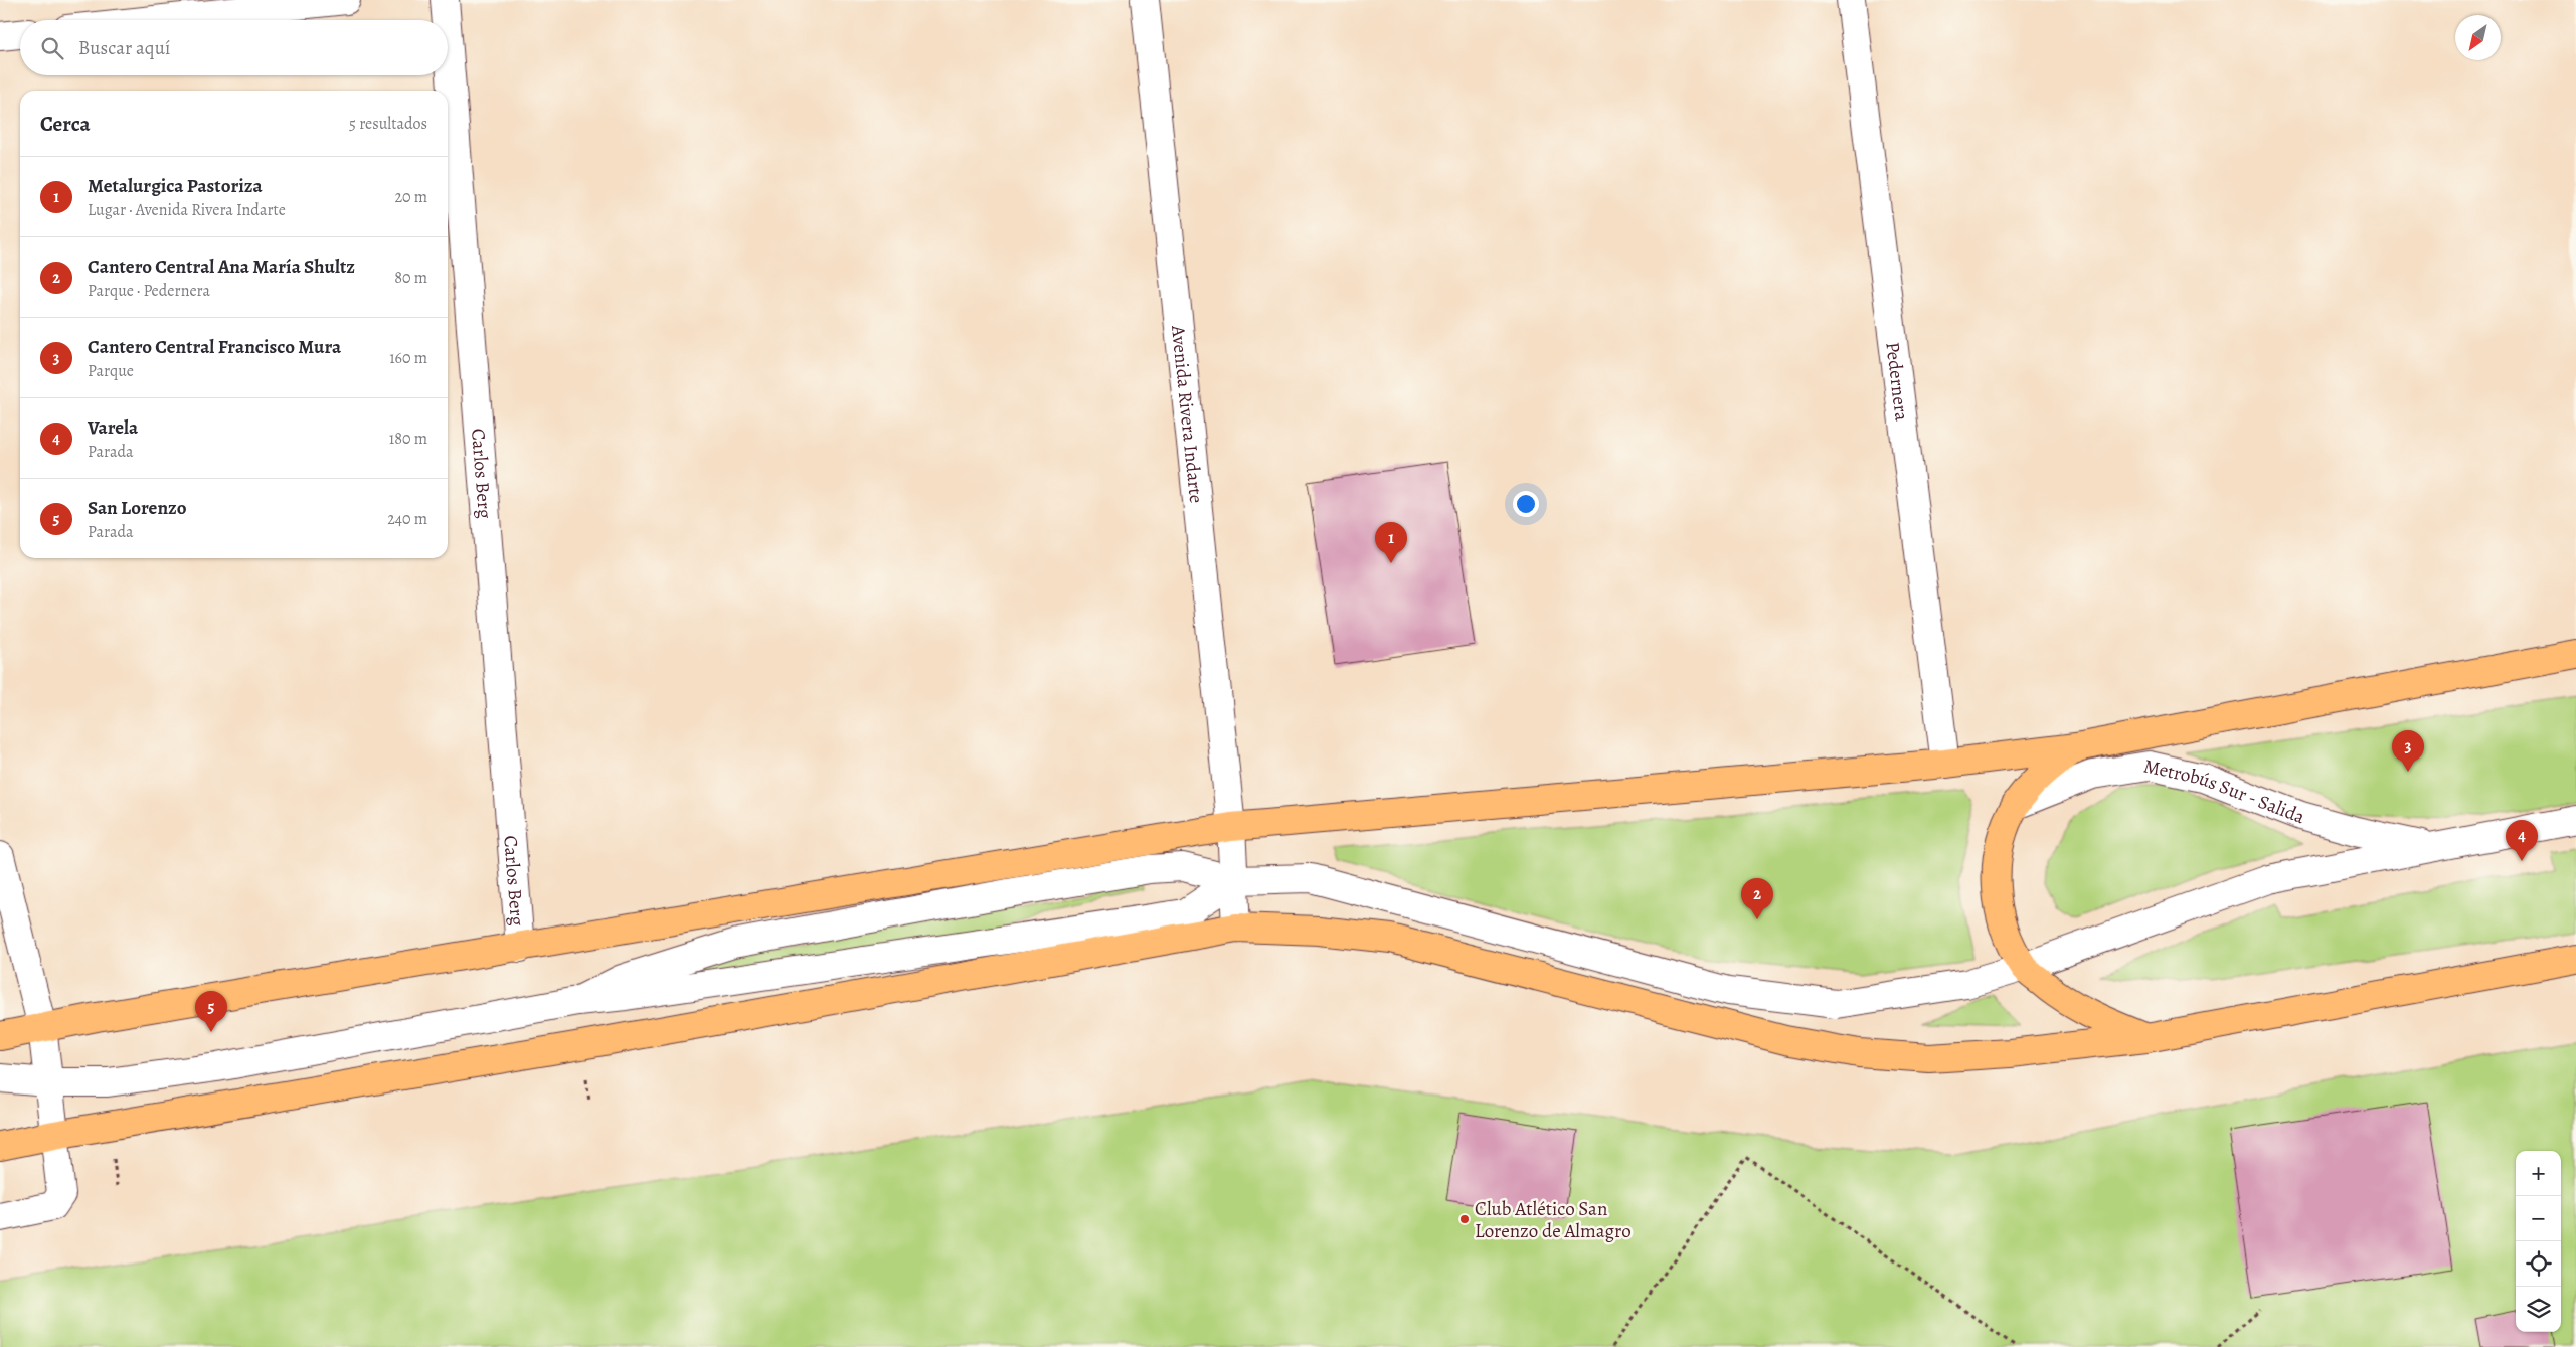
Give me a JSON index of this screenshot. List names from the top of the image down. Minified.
{"streets":{"street":["Pedernera","Avenida Rivera Indarte","Carlos Berg","Metrobús Sur - Salida"]},"places":["Club Atlético San Lorenzo de Almagro"],"north":"bottom left","page":{"search":"Buscar aquí","heading":["Cerca","5 resultados"],"list":[{"mark":"1","name":"Metalurgica Pastoriza","note":"Lugar · Avenida Rivera Indarte","value":"20 m"},{"mark":"2","name":"Cantero Central Ana María Shultz","note":"Parque · Pedernera","value":"80 m"},{"mark":"3","name":"Cantero Central Francisco Mura","note":"Parque","value":"160 m"},{"mark":"4","name":"Varela","note":"Parada","value":"180 m"},{"mark":"5","name":"San Lorenzo","note":"Parada","value":"240 m"}],"pins":["1","3","4","2","5"],"map_buttons":["+","−"]}}
